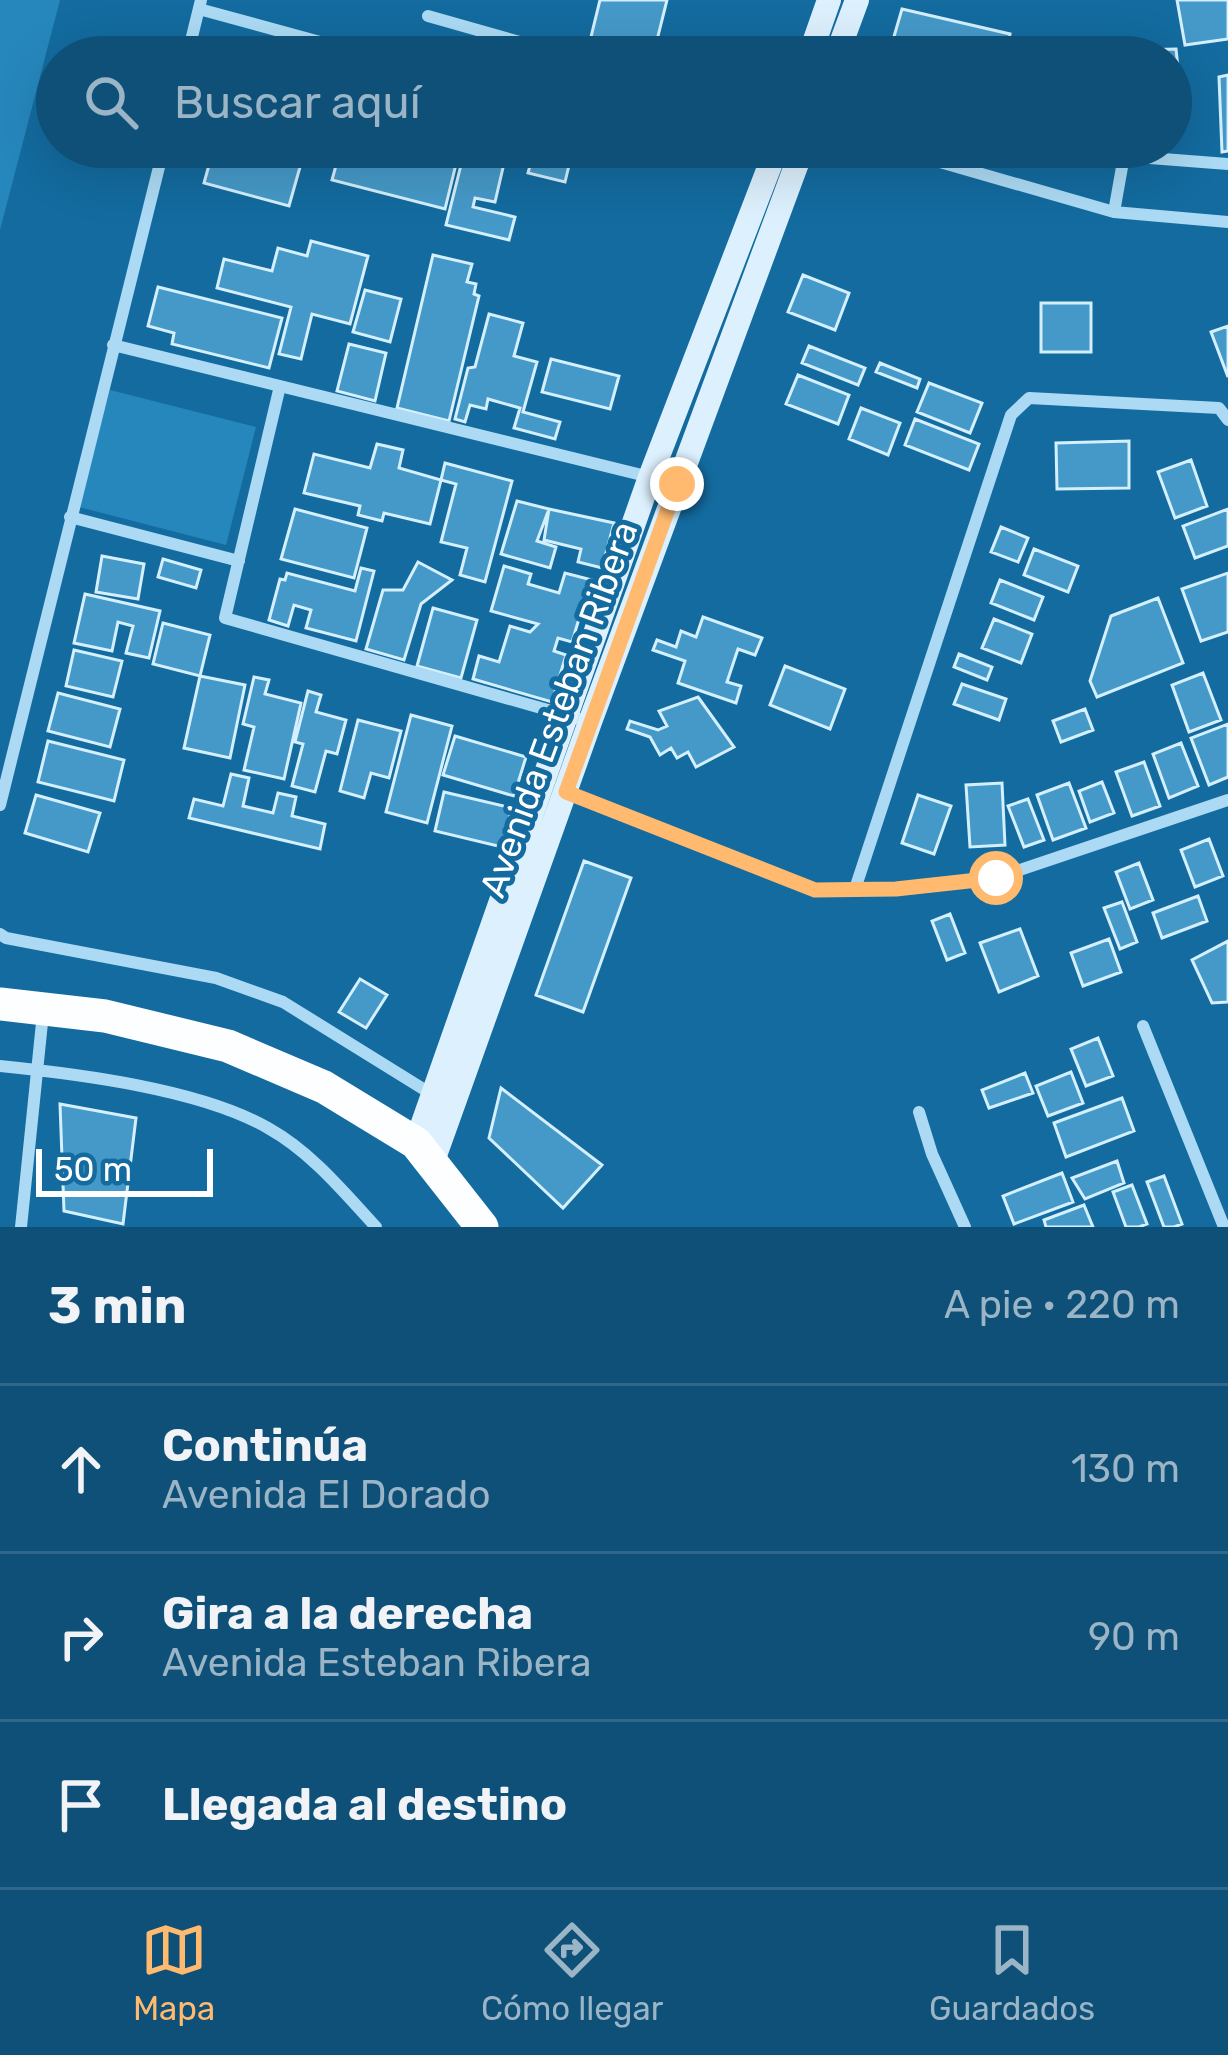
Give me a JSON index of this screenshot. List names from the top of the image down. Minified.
{"streets":{"main road":["Avenida Esteban Ribera"]},"scale_bar":"50 m","page":{"search":"Buscar aquí","scale":"50 m","heading":["3 min","A pie · 220 m"],"list":[["Continúa","Avenida El Dorado","130 m"],["Gira a la derecha","Avenida Esteban Ribera","90 m"],"Llegada al destino"],"nav":["Mapa","Cómo llegar","Guardados"]}}
